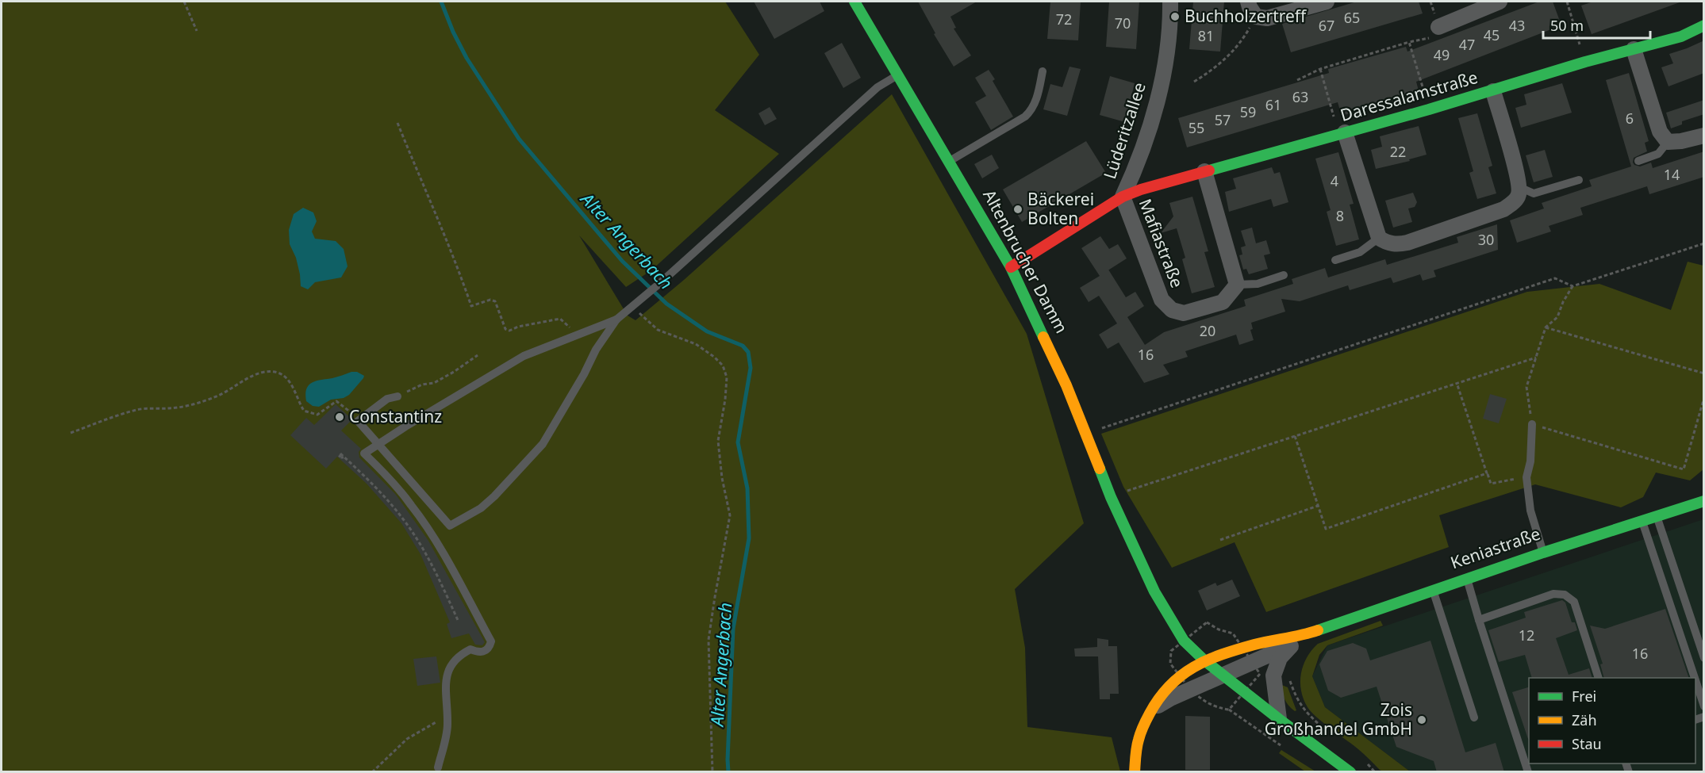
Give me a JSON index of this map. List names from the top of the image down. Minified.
{"streets":{"street":["Daressalamstraße","Lüderitzallee","Mafiastraße","Altenbrucher Damm","Keniastraße"]},"crossings":[["Daressalamstraße","Lüderitzallee"],["Daressalamstraße","Mafiastraße"],["Lüderitzallee","Mafiastraße"],["Lüderitzallee","Altenbrucher Damm"],["Altenbrucher Damm","Keniastraße"]],"water":["Alter Angerbach"],"places":["Buchholzertreff","Bäckerei Bolten","Constantinz","Zois Großhandel GmbH"],"house_numbers":["65","72","70","67","43","45","81","47","49","63","61","59","6","57","55","22","14","4","8","30","20","16","12","16"],"legend":["Frei","Zäh","Stau"],"scale_bar":"50 m"}
